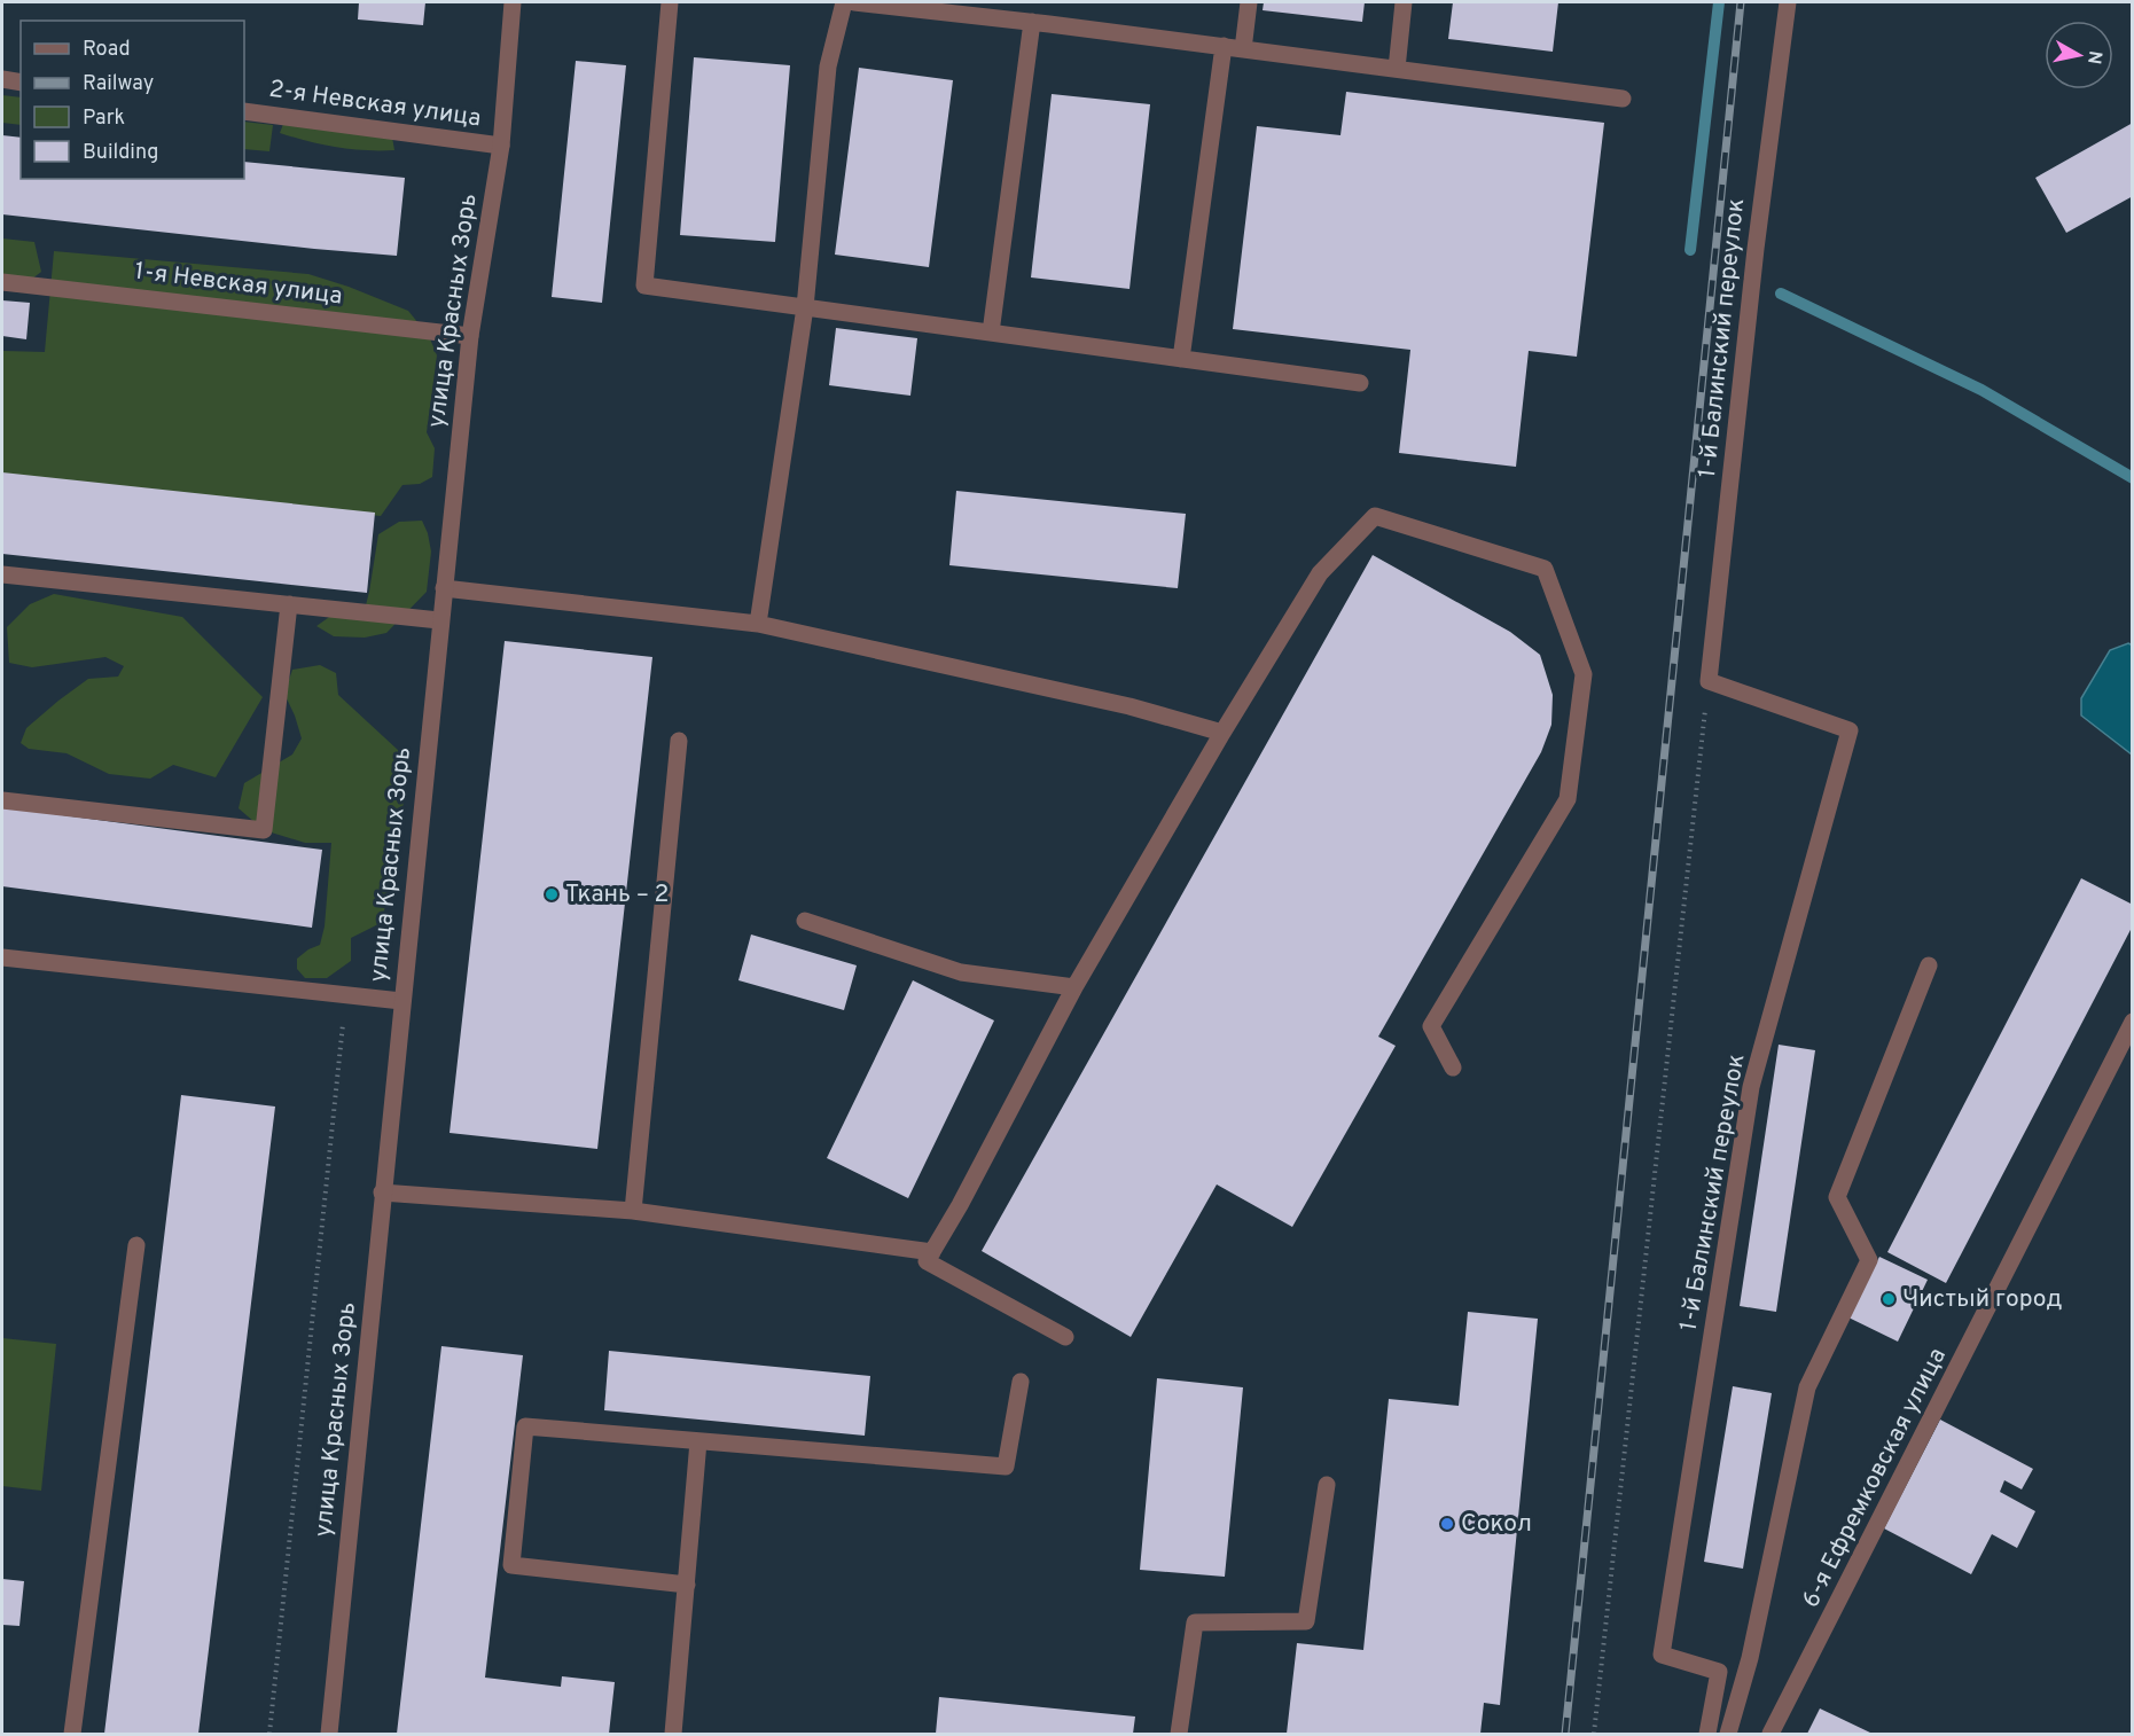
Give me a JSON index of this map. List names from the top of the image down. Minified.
{"streets":{"street":["2-я Невская улица","1-я Невская улица","улица Красных Зорь","1-й Балинский переулок","6-я Ефремковская улица"]},"crossings":[["2-я Невская улица","улица Красных Зорь"],["1-я Невская улица","улица Красных Зорь"]],"places":["Ткань – 2","Чистый город","Сокол"],"legend":["Road","Railway","Park","Building"],"north":"right"}
